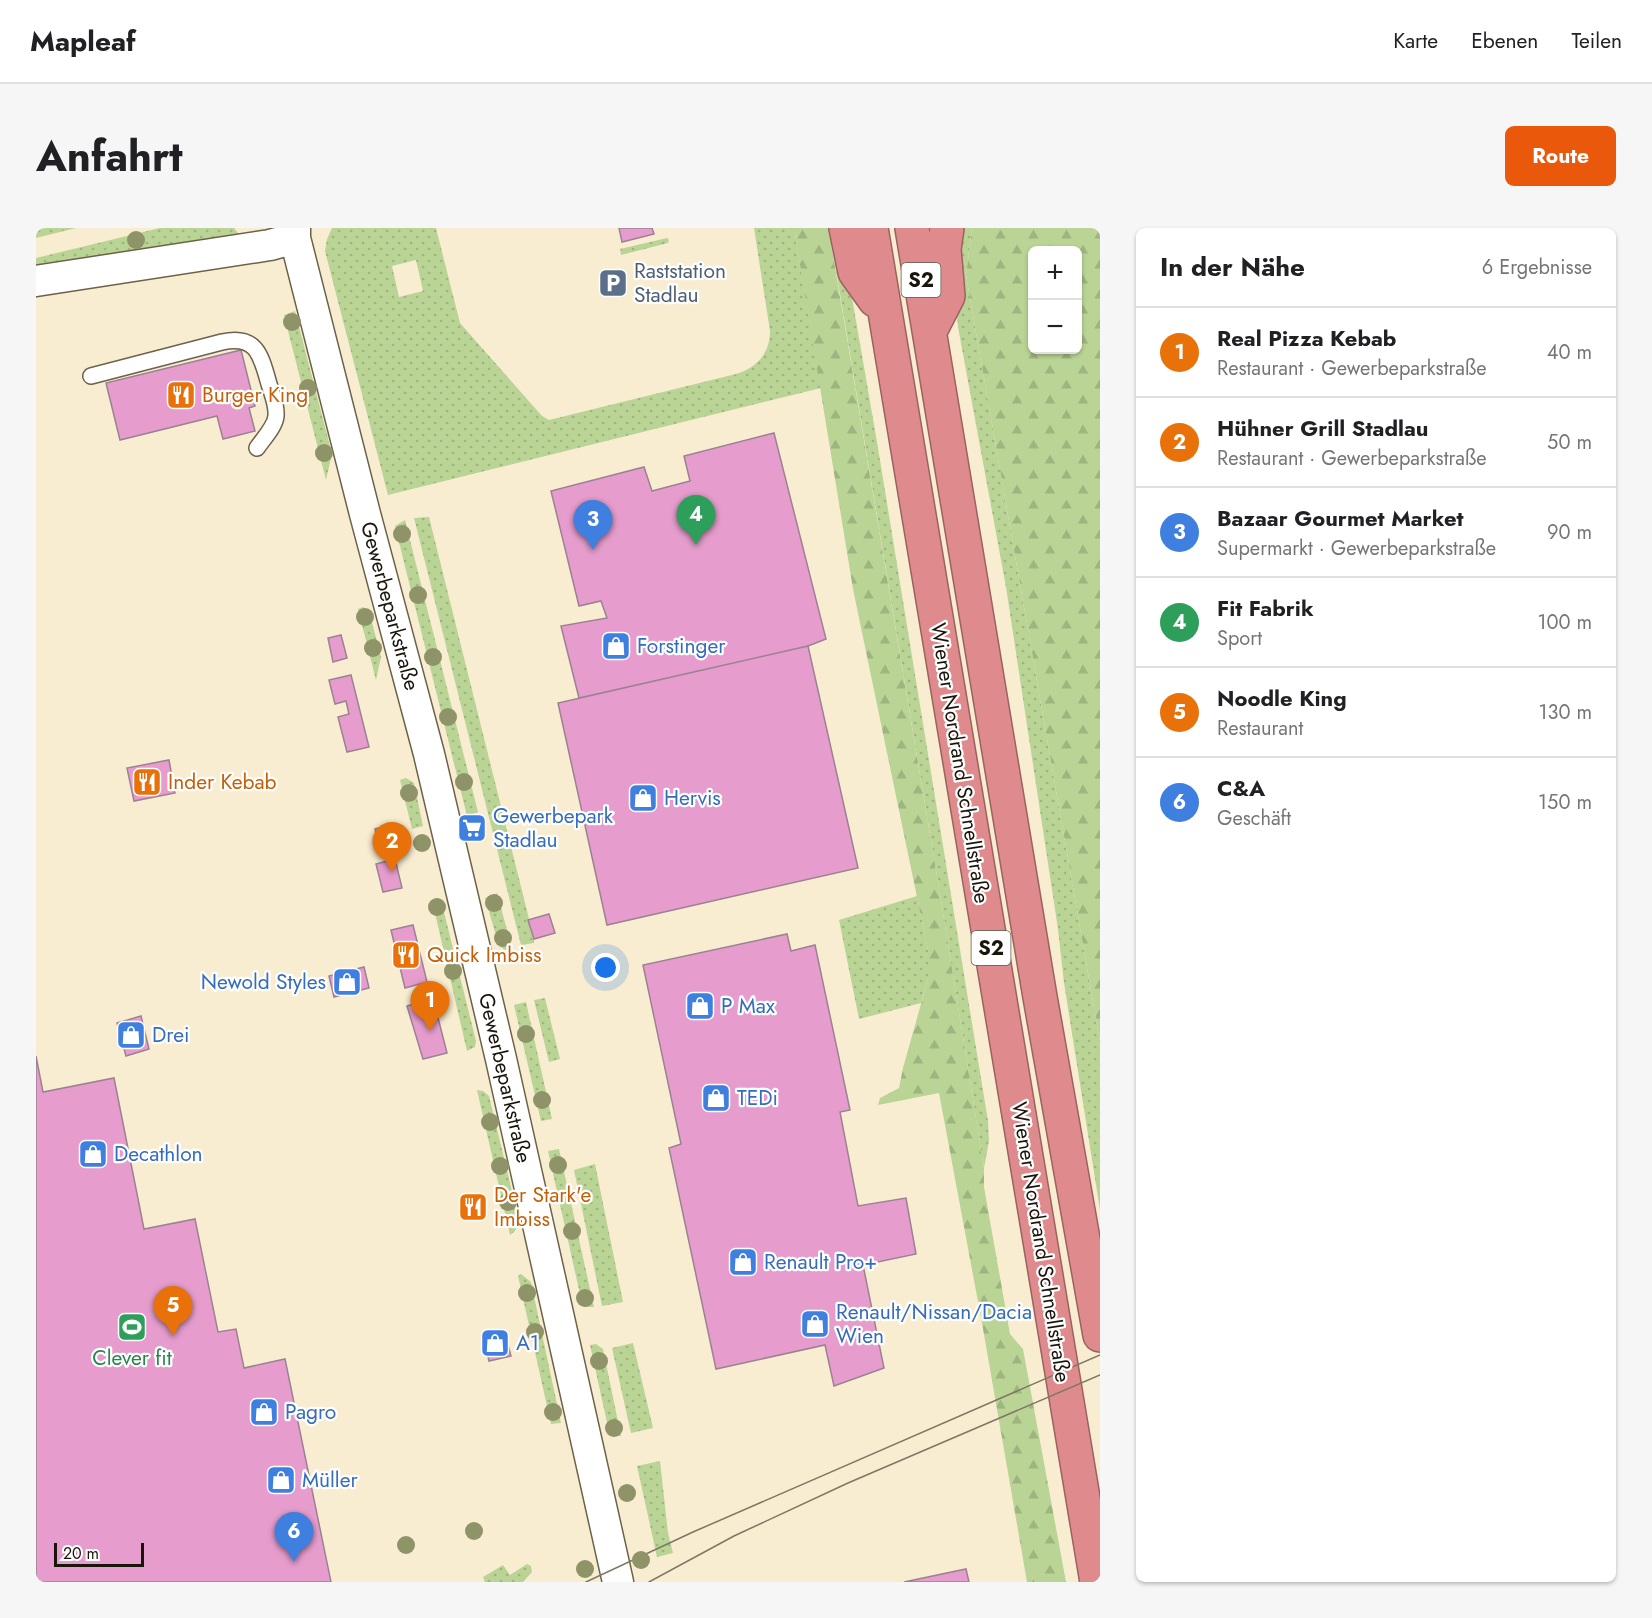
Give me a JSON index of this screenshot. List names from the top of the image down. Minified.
{"streets":{"highway":["S2","Wiener Nordrand Schnellstraße"],"street":["Gewerbeparkstraße"]},"places":{"parking":["Raststation Stadlau"],"restaurant":["Burger King","Inder Kebab","Quick Imbiss","Der Stark'e Imbiss"],"shop":["Forstinger","Hervis","Newold Styles","P Max","Drei","TEDi","Decathlon","Renault Pro+","Renault/Nissan/Dacia Wien","A1","Pagro","Müller"],"supermarket":["Gewerbepark Stadlau"],"sports":["Clever fit"]},"scale_bar":"20 m","page":{"header":"Mapleaf","nav":["Karte","Ebenen","Teilen"],"title":"Anfahrt","buttons":"Route","heading":["In der Nähe","6 Ergebnisse"],"map_buttons":["+","−"],"list":[{"mark":"1","name":"Real Pizza Kebab","note":"Restaurant · Gewerbeparkstraße","value":"40 m"},{"mark":"2","name":"Hühner Grill Stadlau","note":"Restaurant · Gewerbeparkstraße","value":"50 m"},{"mark":"3","name":"Bazaar Gourmet Market","note":"Supermarkt · Gewerbeparkstraße","value":"90 m"},{"mark":"4","name":"Fit Fabrik","note":"Sport","value":"100 m"},{"mark":"5","name":"Noodle King","note":"Restaurant","value":"130 m"},{"mark":"6","name":"C&A","note":"Geschäft","value":"150 m"}],"pins":["4","3","2","1","5","6"],"scale":"20 m"}}
